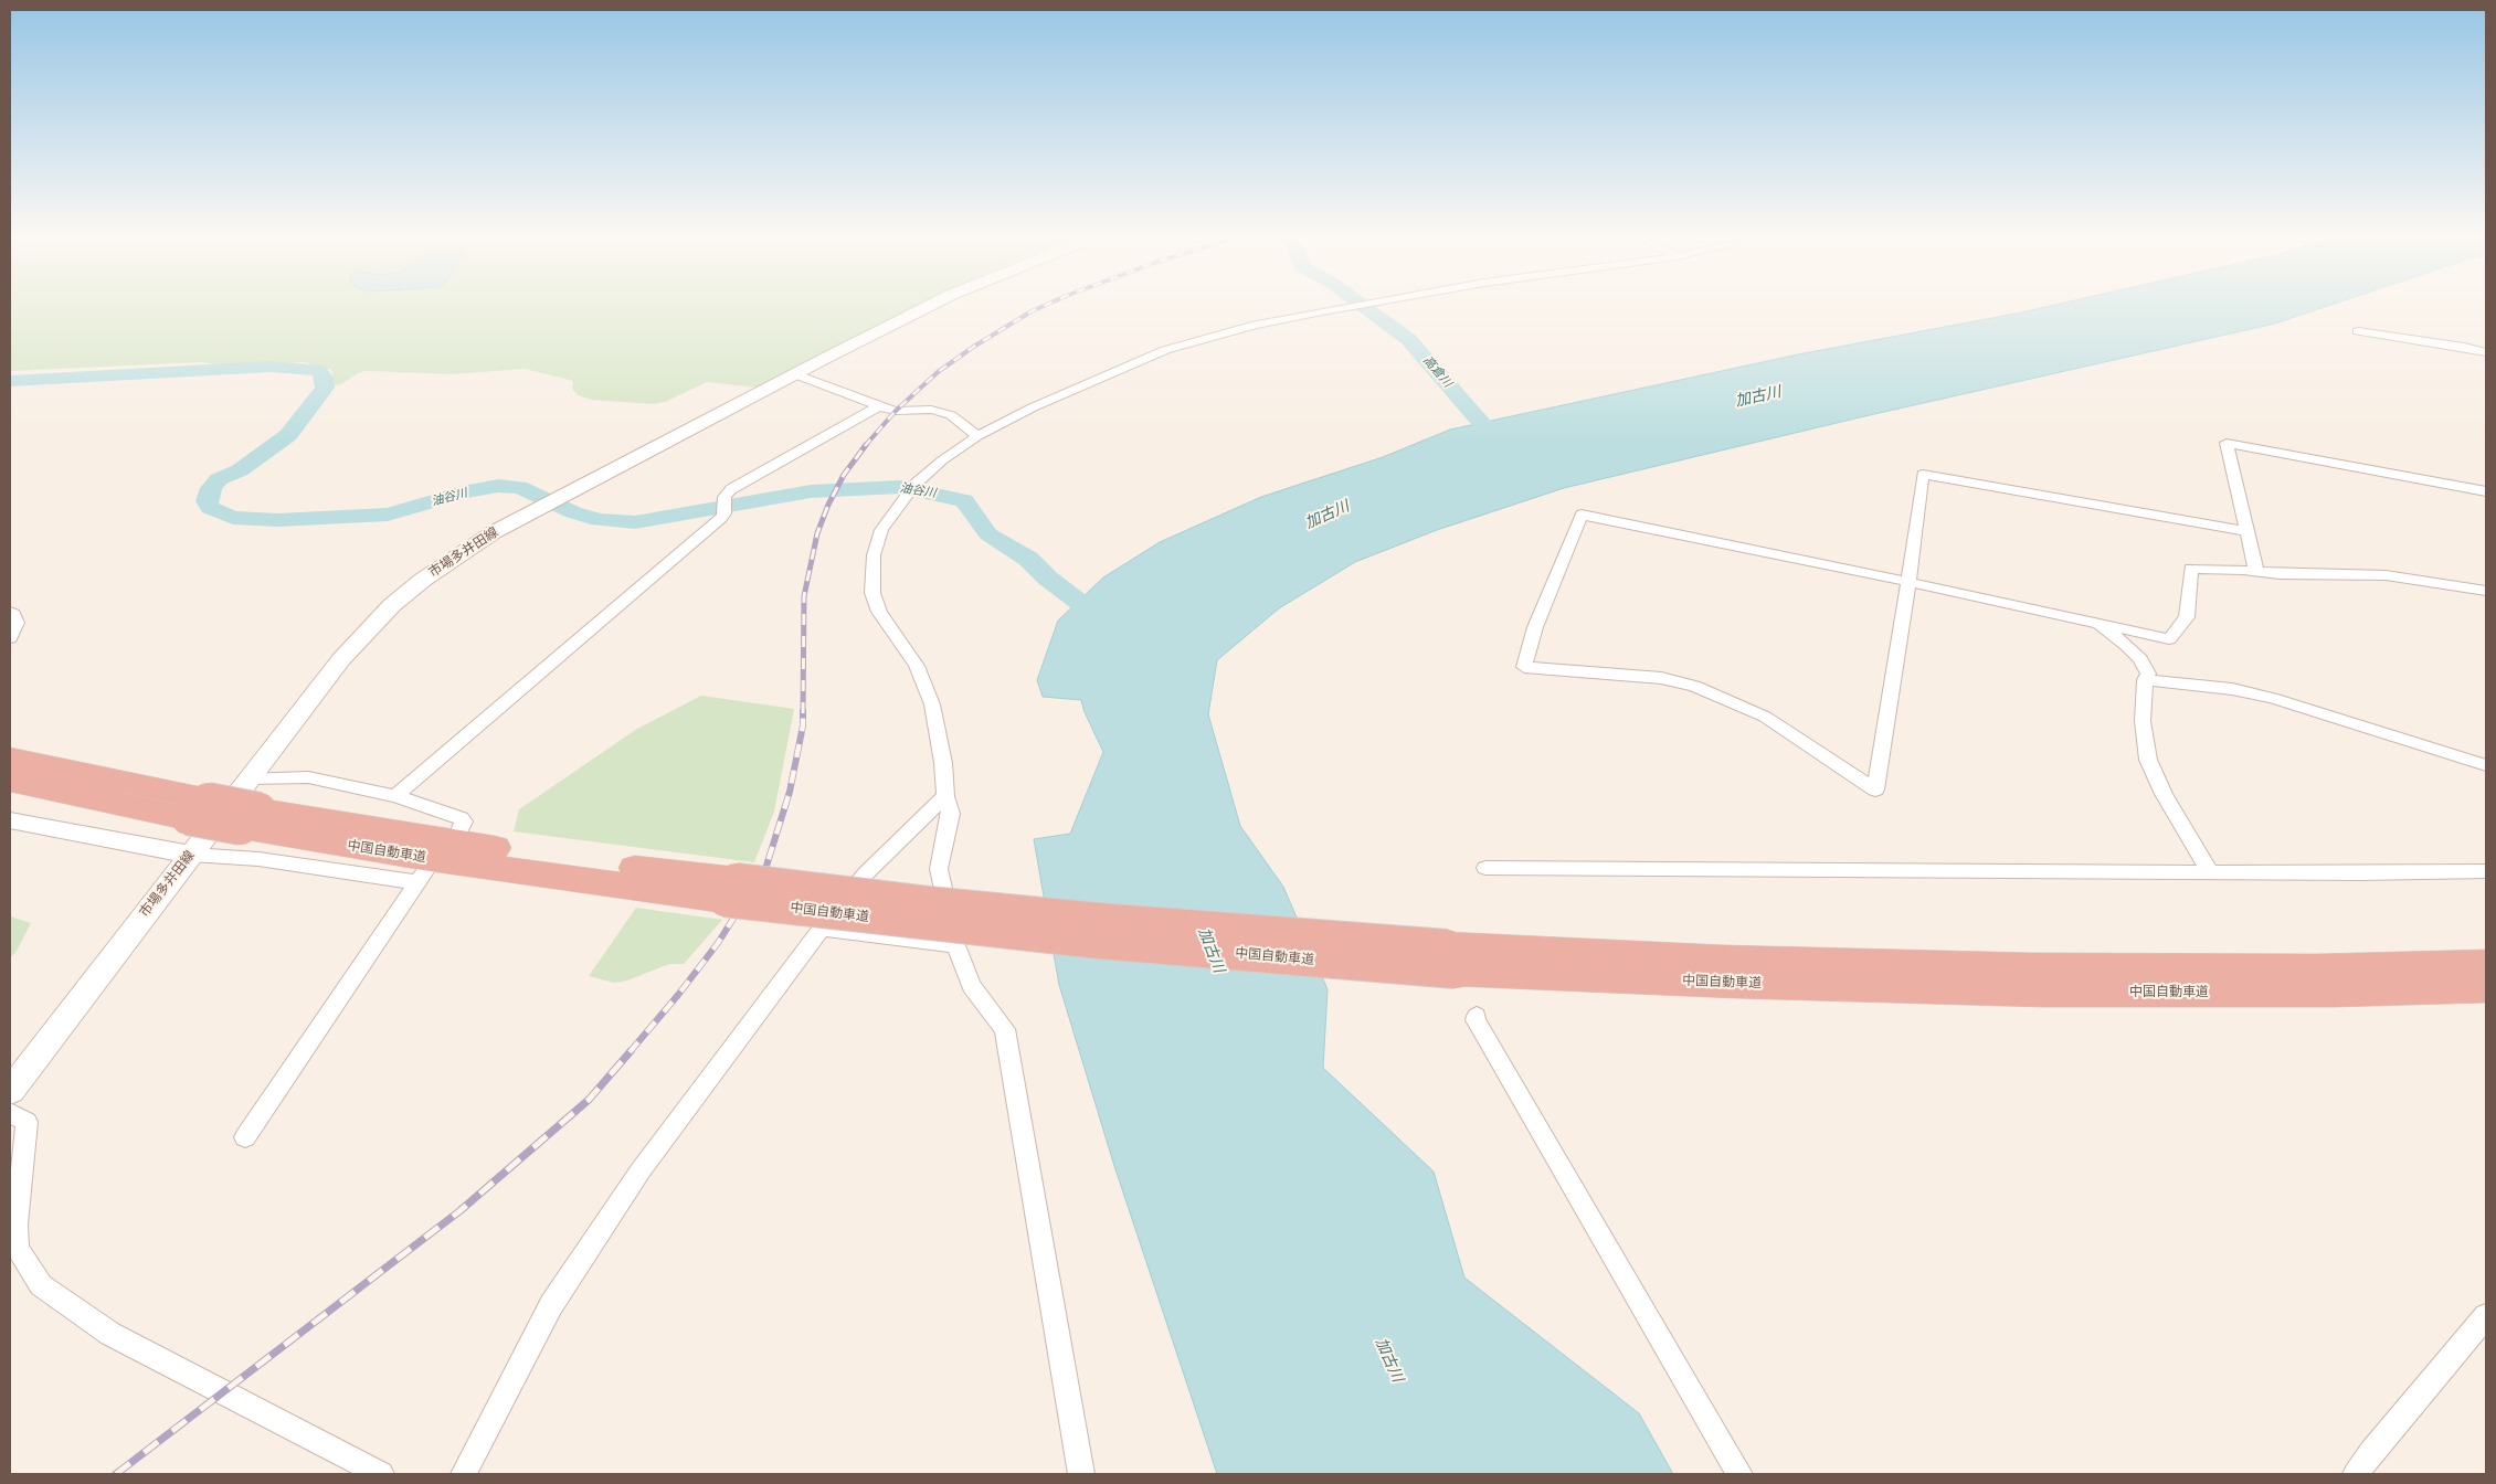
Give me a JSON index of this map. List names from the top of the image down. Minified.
{"streets":{"highway":["中国自動車道"],"main road":["市場多井田線"]},"water":["高倉川","加古川","油谷川"]}
